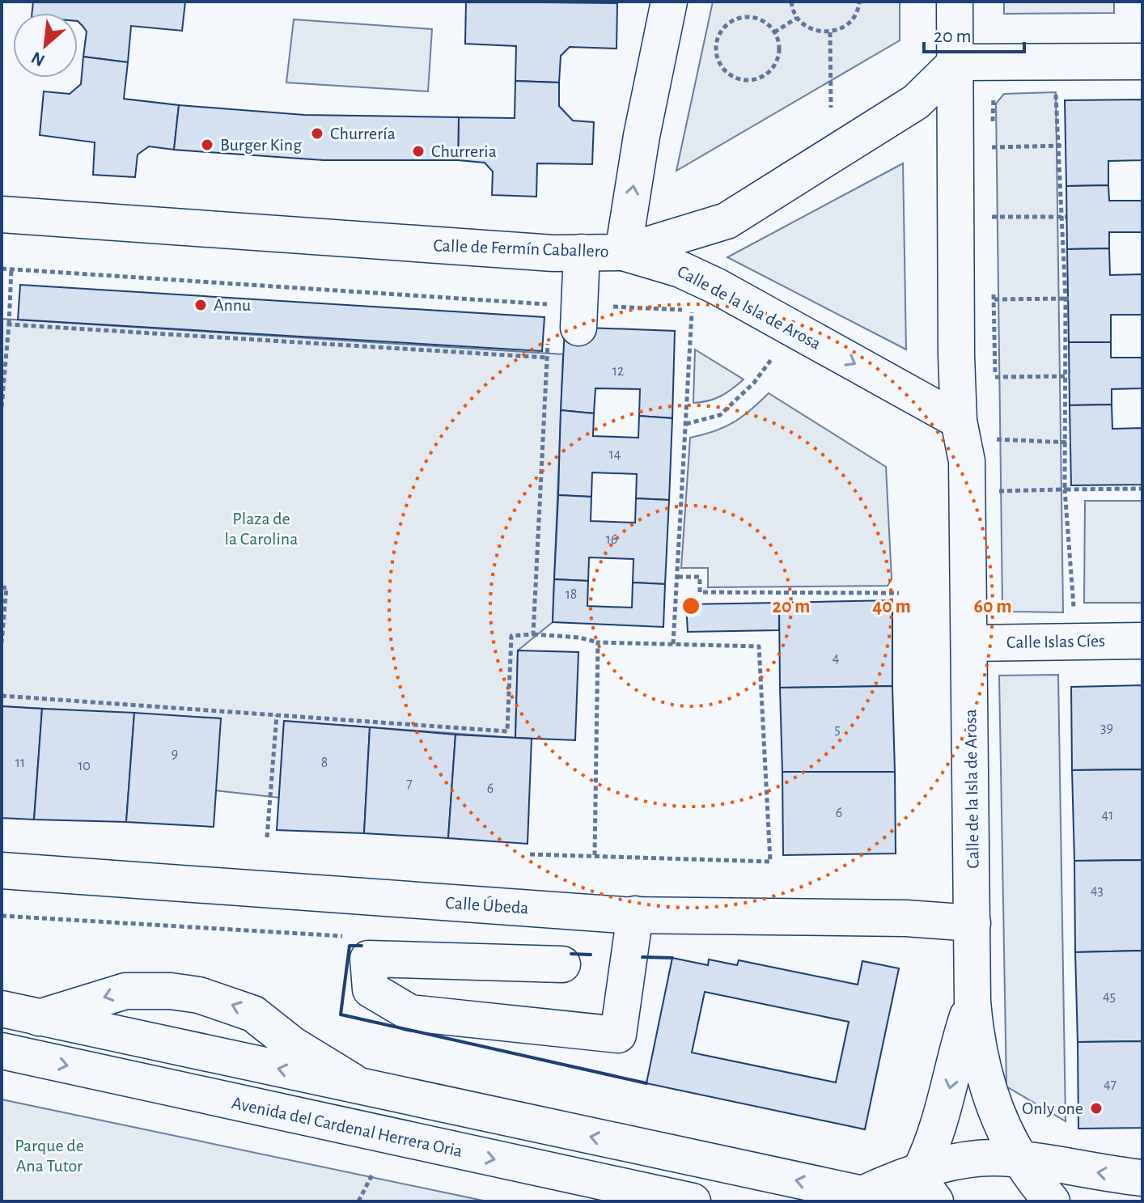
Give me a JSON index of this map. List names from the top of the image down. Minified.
{"streets":{"street":["Calle de Fermín Caballero","Calle de la Isla de Arosa","Calle Islas Cíes","Calle Úbeda","Avenida del Cardenal Herrera Oria"]},"crossings":[["Calle de Fermín Caballero","Calle de la Isla de Arosa"],["Calle de la Isla de Arosa","Calle Islas Cíes"],["Calle de la Isla de Arosa","Calle Úbeda"]],"parks":["Plaza de la Carolina","Parque de Ana Tutor"],"places":["Churrería","Burger King","Churreria","Annu","Only one"],"house_numbers":["12","14","16","18","4","39","5","9","11","8","10","7","6","6","41","43","45","47"],"scale_bar":"20 m","north":"bottom left","rings":["20 m","40 m","60 m"]}
